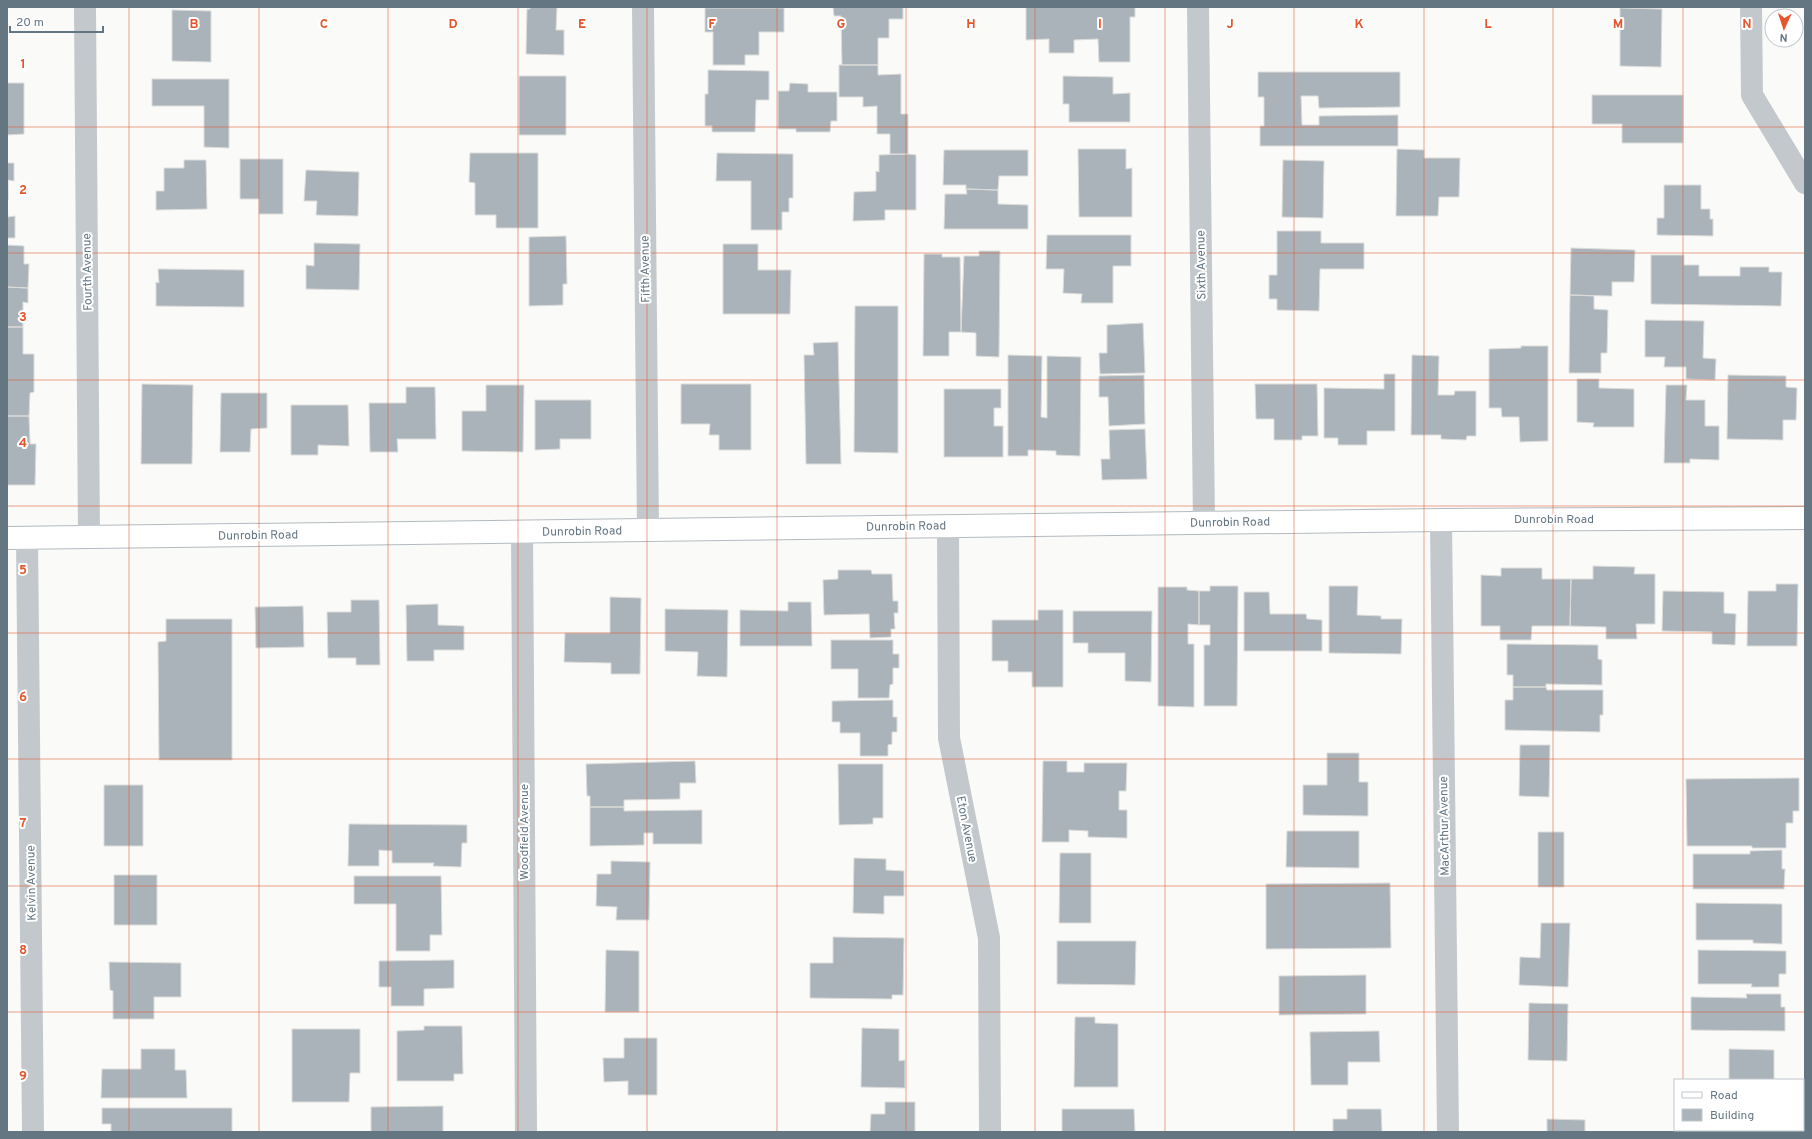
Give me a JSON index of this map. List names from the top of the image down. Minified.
{"streets":{"street":["Sixth Avenue","Fifth Avenue","Fourth Avenue","Dunrobin Road","MacArthur Avenue","Eton Avenue","Woodfield Avenue","Kelvin Avenue"]},"crossings":[["Sixth Avenue","Dunrobin Road"],["Fifth Avenue","Dunrobin Road"],["Fourth Avenue","Dunrobin Road"],["Dunrobin Road","MacArthur Avenue"],["Dunrobin Road","Eton Avenue"],["Dunrobin Road","Woodfield Avenue"],["Dunrobin Road","Kelvin Avenue"]],"legend":["Road","Building"],"scale_bar":"20 m","north":"bottom","grid":{"columns":["B","C","D","E","F","G","H","I","J","K","L","M","N"],"rows":["1","2","3","4","5","6","7","8","9"]}}
